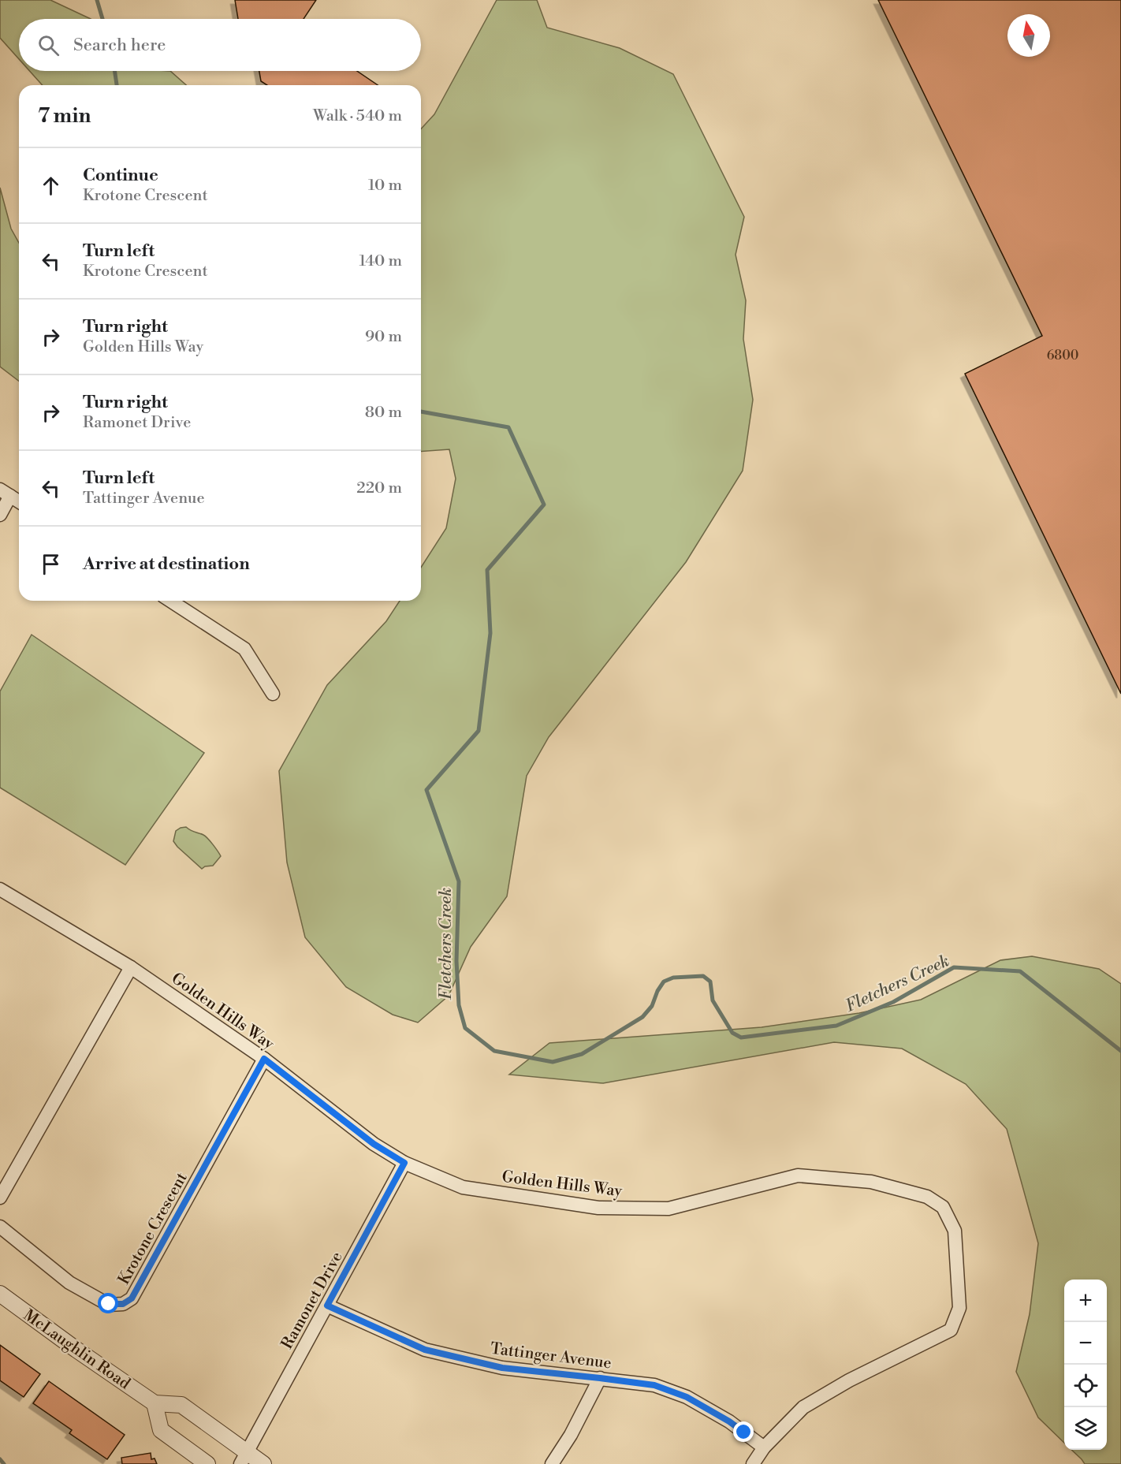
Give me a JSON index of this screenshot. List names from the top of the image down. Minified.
{"streets":{"street":["Golden Hills Way","Krotone Crescent","Ramonet Drive","McLaughlin Road","Tattinger Avenue"]},"crossings":[["Golden Hills Way","Krotone Crescent"],["Golden Hills Way","Ramonet Drive"],["Golden Hills Way","Tattinger Avenue"],["Ramonet Drive","Tattinger Avenue"]],"water":["Fletchers Creek"],"house_numbers":["6800"],"north":"top","page":{"search":"Search here","heading":["7 min","Walk · 540 m"],"list":[["Continue","Krotone Crescent","10 m"],["Turn left","Krotone Crescent","140 m"],["Turn right","Golden Hills Way","90 m"],["Turn right","Ramonet Drive","80 m"],["Turn left","Tattinger Avenue","220 m"],"Arrive at destination"],"map_buttons":["+","−"]}}
